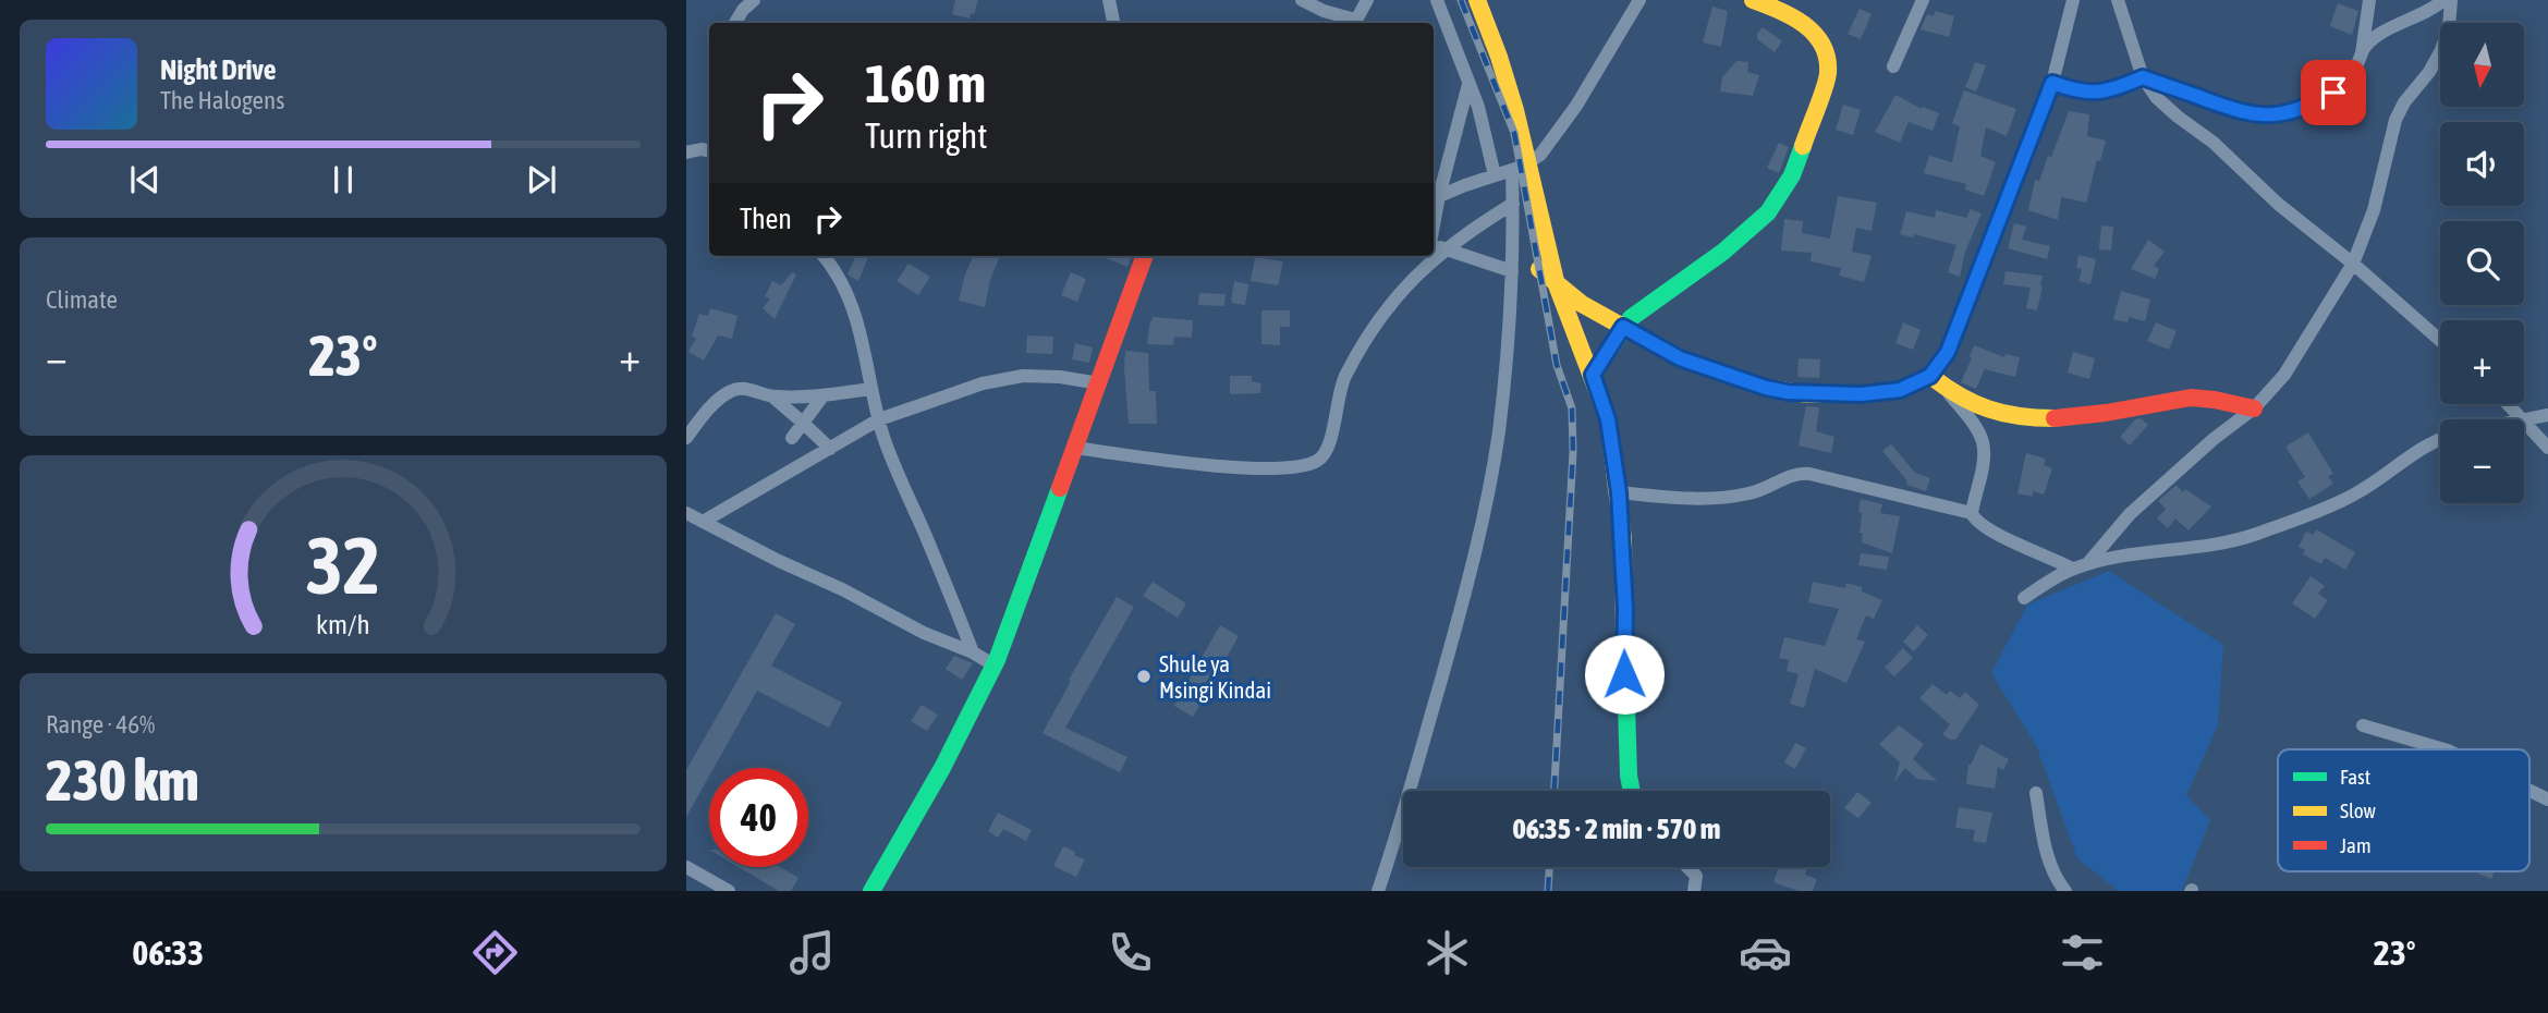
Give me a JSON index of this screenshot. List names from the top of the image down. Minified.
{"places":["Shule ya Msingi Kindai"],"legend":["Fast","Slow","Jam"],"north":"bottom","page":{"map_buttons":["+","−"],"turn":["160 m","Turn right"],"song":["Night Drive","The Halogens"],"then":"Then","tile":["Climate",["Range · 46%","230 km"]],"heat":["−","23°","+"],"limit":"40","trip":"06:35 · 2 min · 570 m","tabs":["06:33","23°"],"gauge":["32","km/h"]}}
